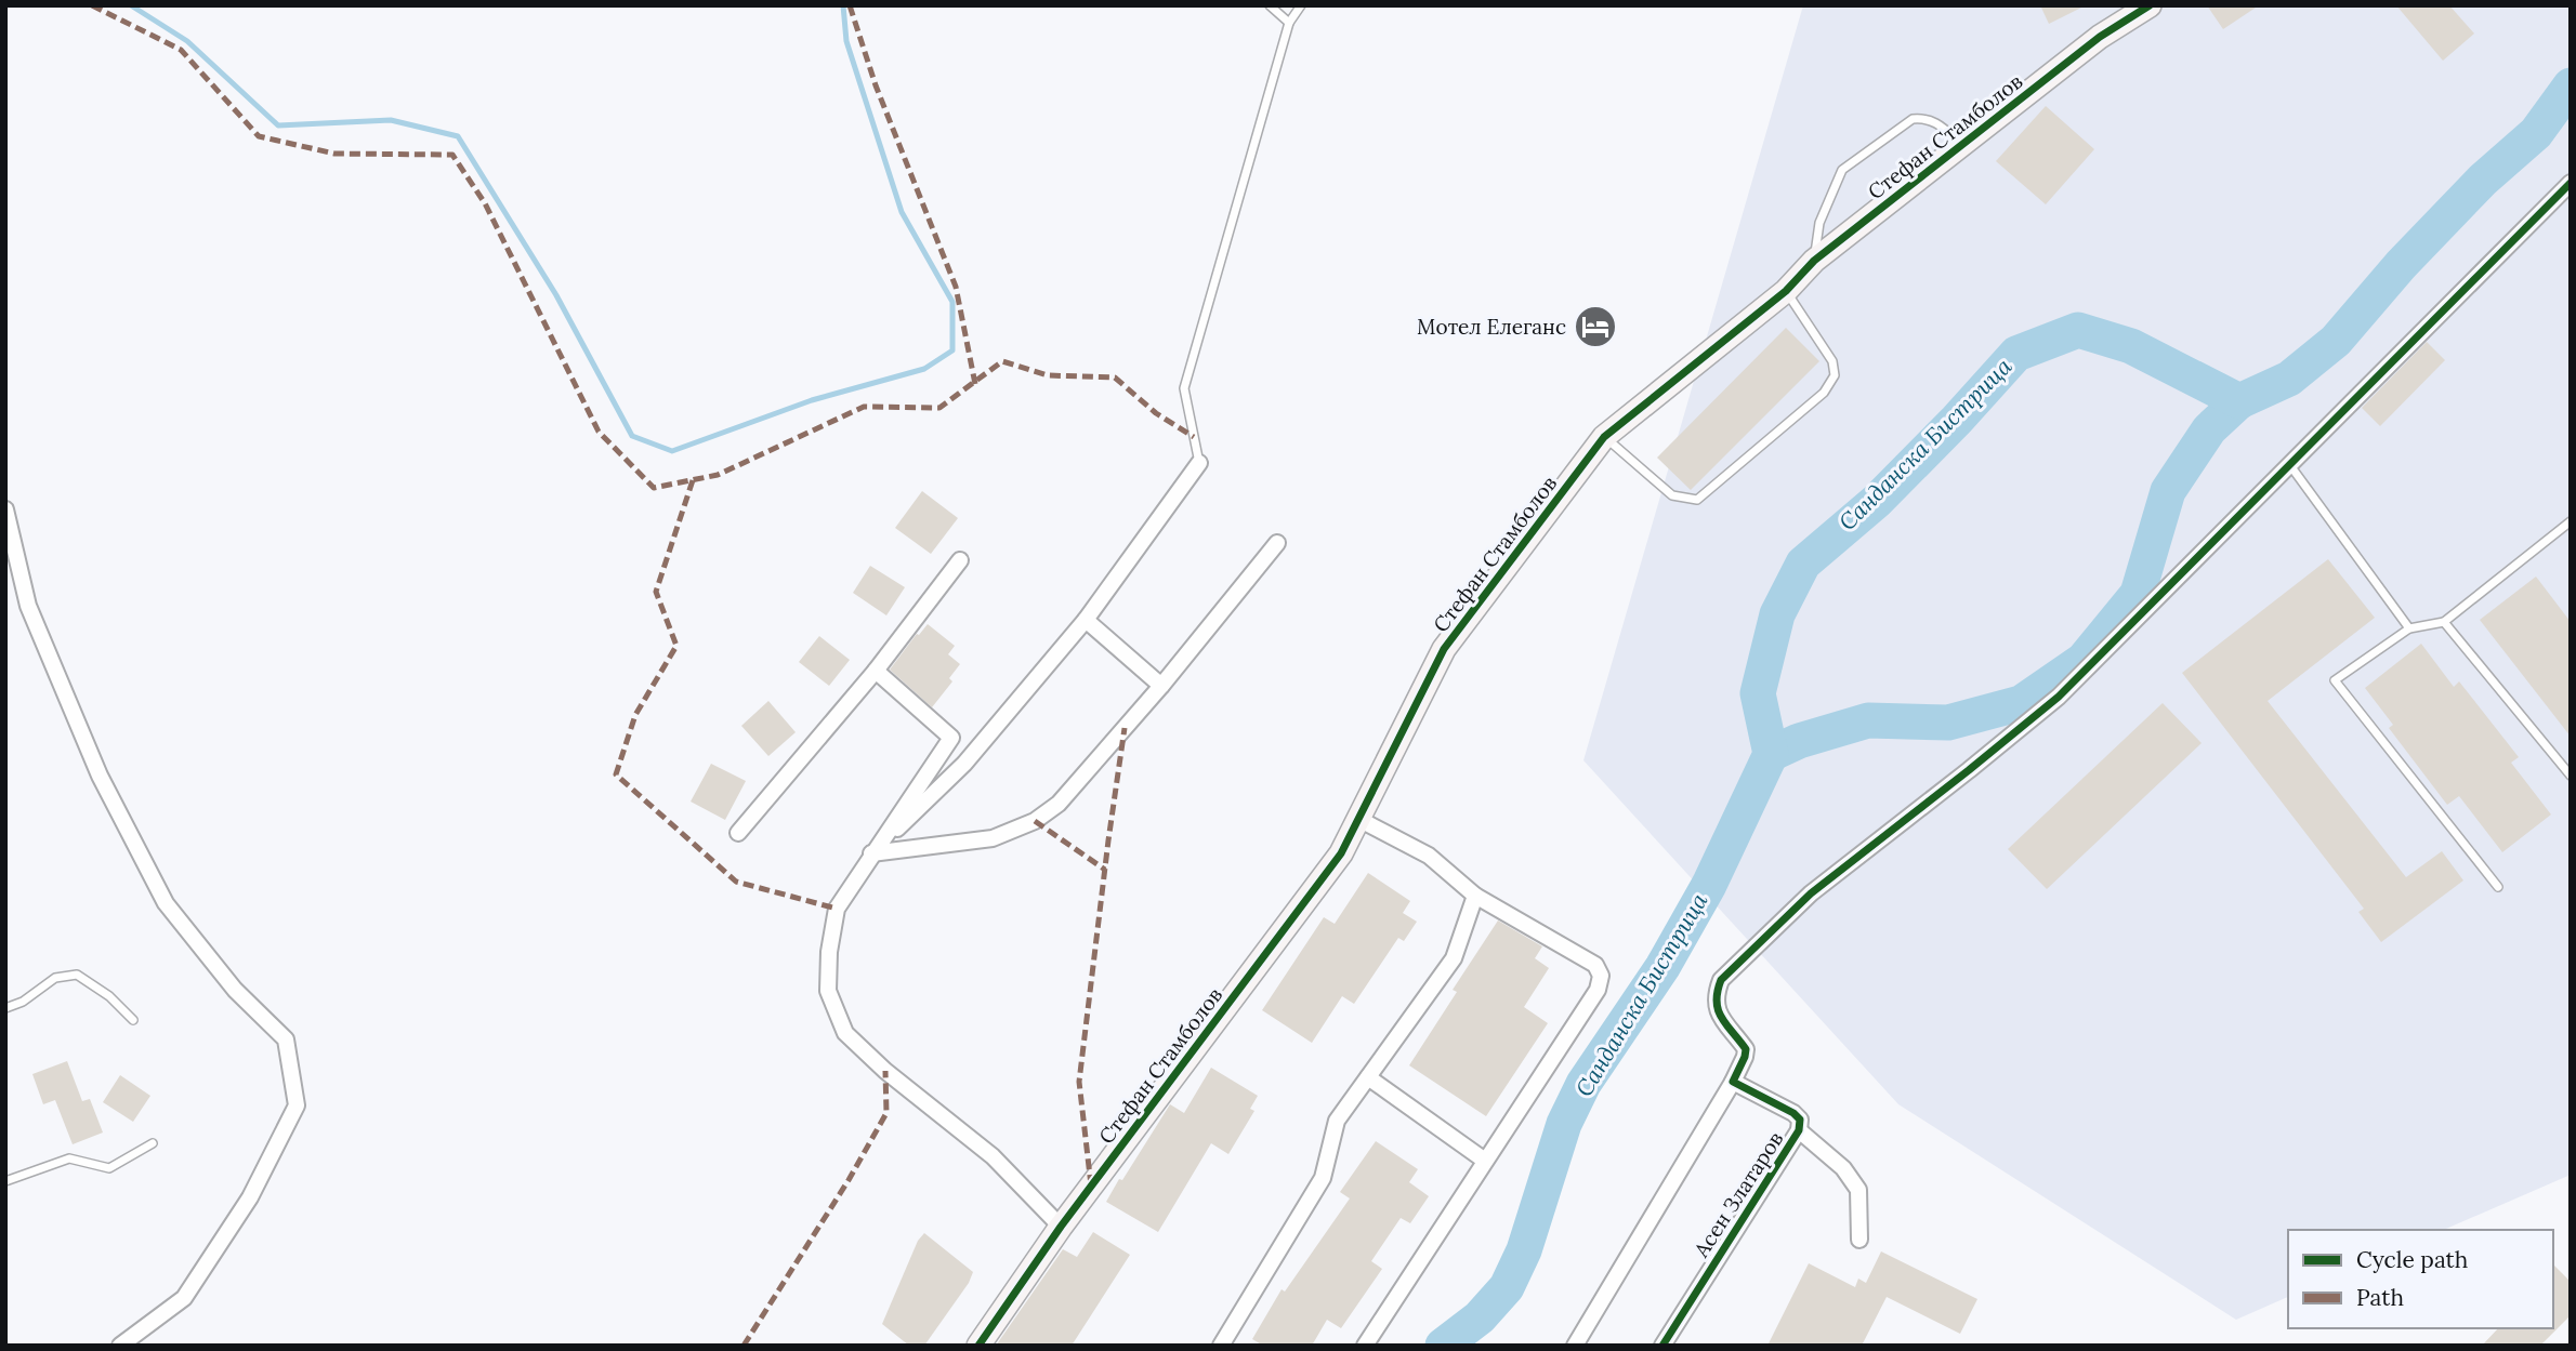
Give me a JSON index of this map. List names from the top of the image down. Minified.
{"streets":{"street":["Стефан Стамболов","Асен Златаров"]},"water":["Санданска Бистрица"],"places":{"hotel":["Мотел Елеганс"]},"legend":["Cycle path","Path"]}
